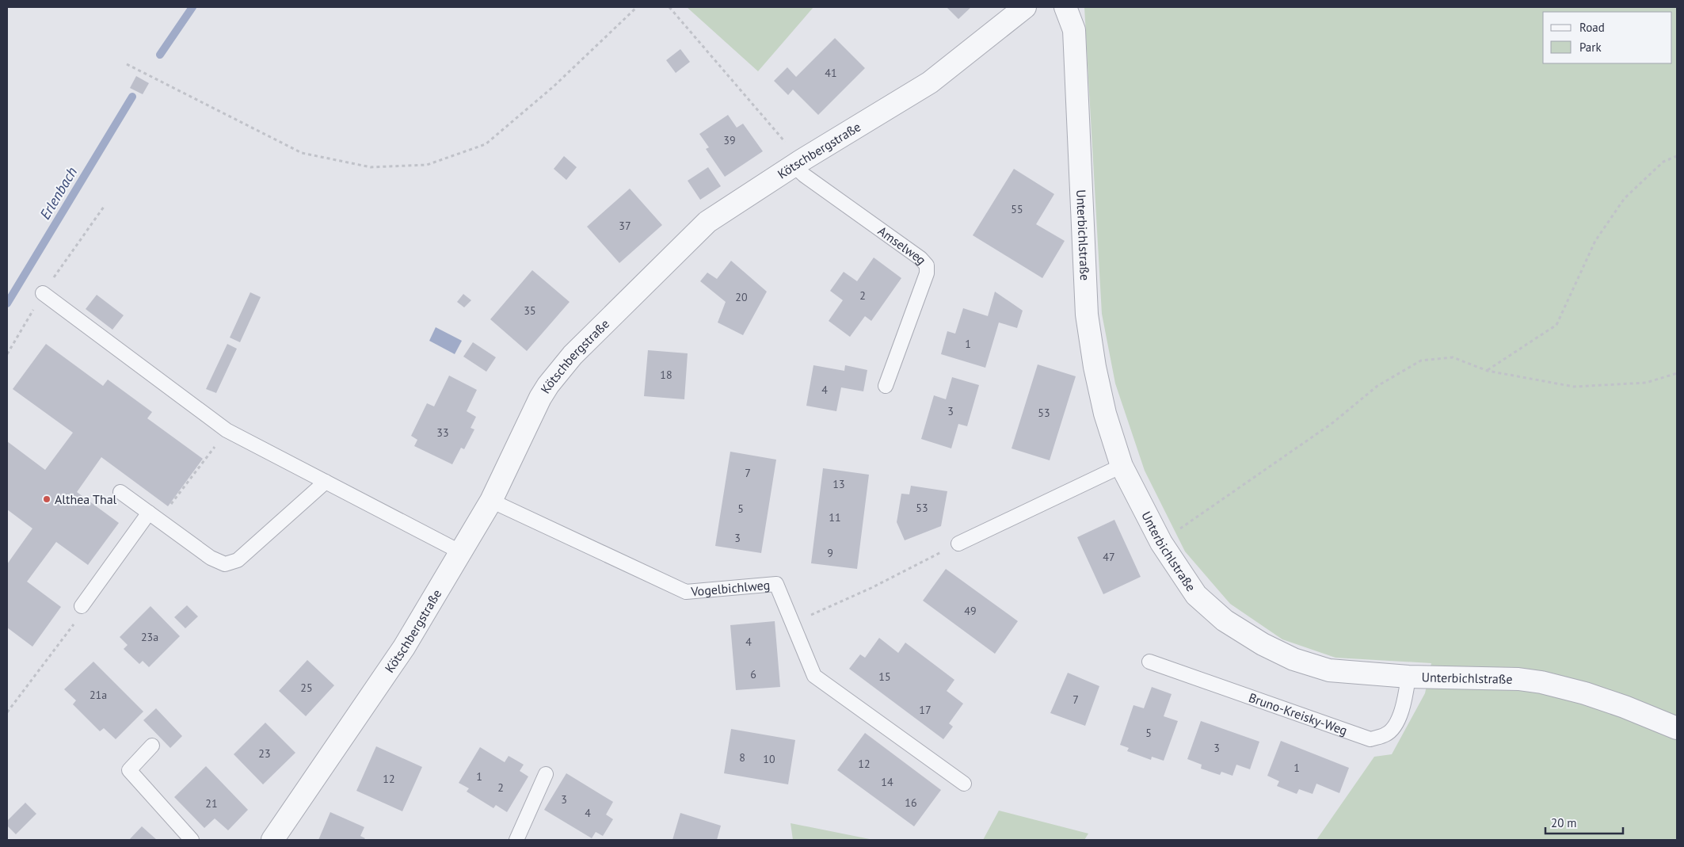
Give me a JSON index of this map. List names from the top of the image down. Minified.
{"streets":{"street":["Kötschbergstraße","Unterbichlstraße"],"lane":["Amselweg","Vogelbichlweg","Bruno-Kreisky-Weg"]},"crossings":[["Kötschbergstraße","Amselweg"],["Kötschbergstraße","Vogelbichlweg"],["Unterbichlstraße","Bruno-Kreisky-Weg"]],"water":["Erlenbach"],"places":["Althea Thal"],"house_numbers":["41","39","55","37","2","20","35","1","18","4","3","53","33","7","13","53","5","11","3","9","47","49","23a","4","6","15","25","21a","7","17","5","3","23","8","10","12","1","1","12","14","2","3","16","21","4"],"legend":["Road","Park"],"scale_bar":"20 m"}
